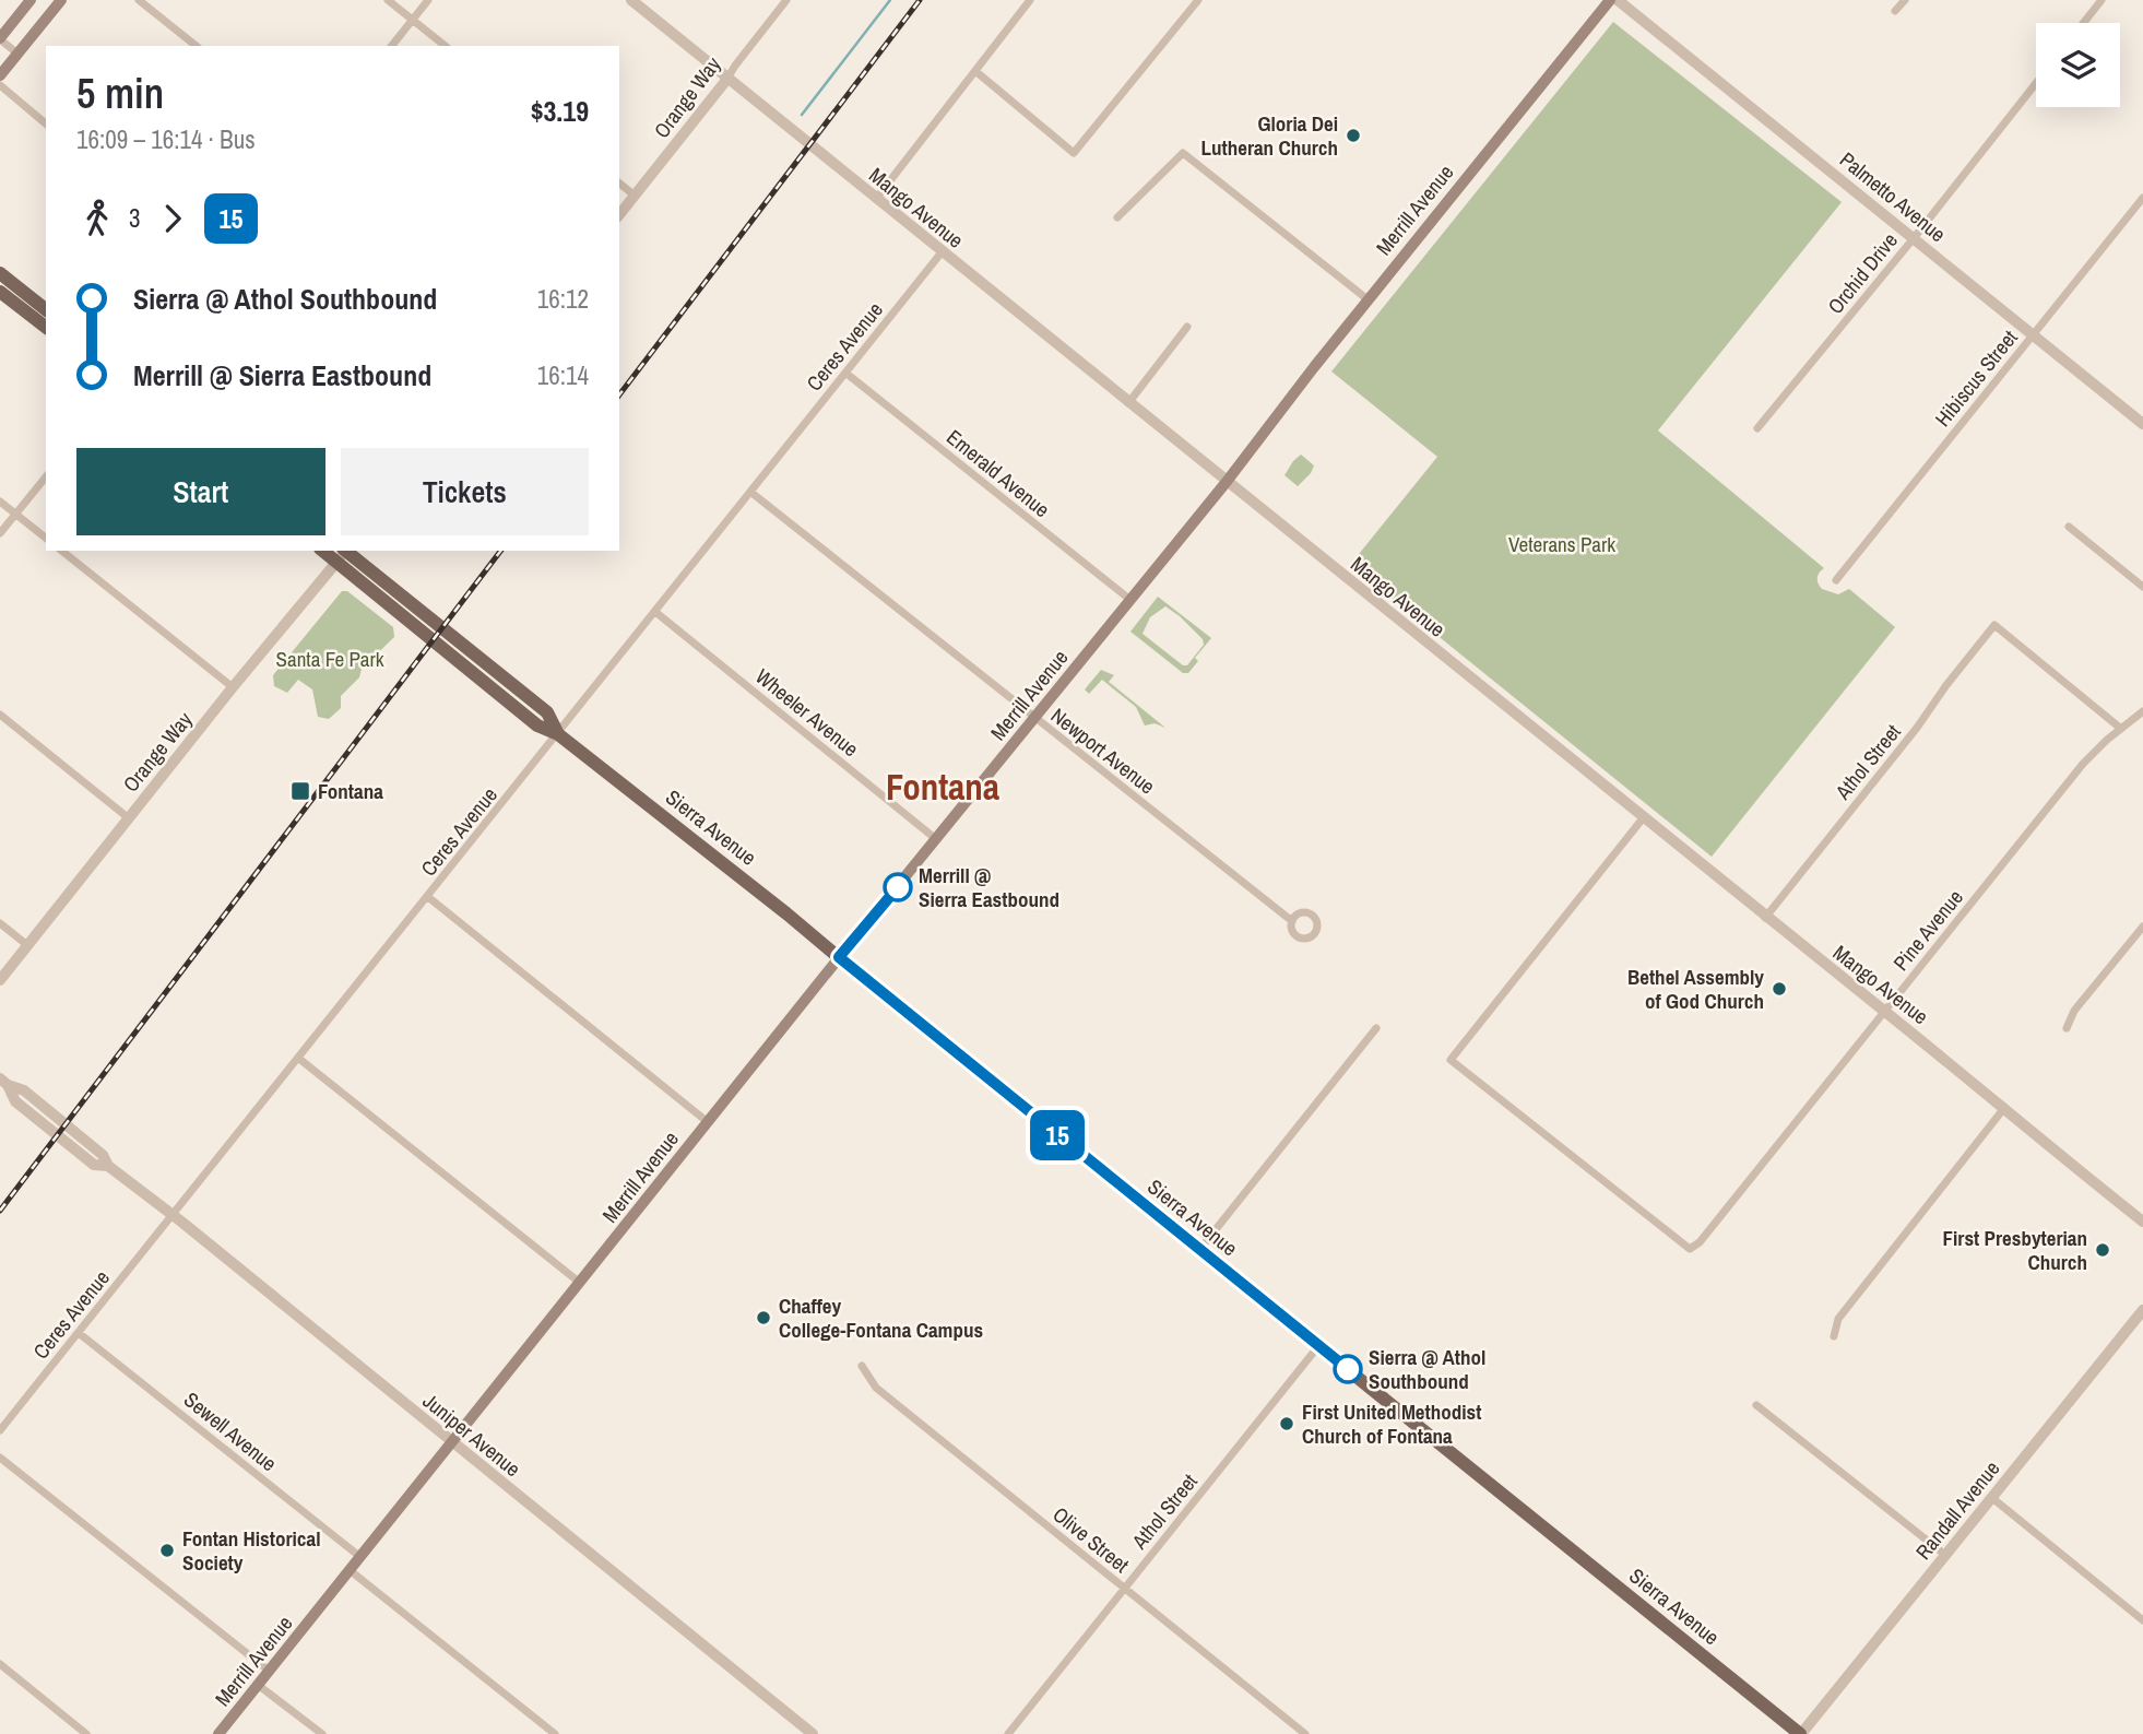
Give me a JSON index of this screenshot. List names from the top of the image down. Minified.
{"streets":{"main road":["Merrill Avenue","Sierra Avenue"],"street":["Orange Way","Palmetto Avenue","Mango Avenue","Orchid Drive","Ceres Avenue","Hibiscus Street","Emerald Avenue","Wheeler Avenue","Newport Avenue","Athol Street","Pine Avenue","Sewell Avenue","Juniper Avenue","Randall Avenue","Olive Street"]},"crossings":[["Orange Way","Mango Avenue"],["Orange Way","Sierra Avenue"],["Palmetto Avenue","Orchid Drive"],["Palmetto Avenue","Hibiscus Street"],["Mango Avenue","Merrill Avenue"],["Mango Avenue","Ceres Avenue"],["Mango Avenue","Athol Street"],["Mango Avenue","Pine Avenue"],["Merrill Avenue","Emerald Avenue"],["Merrill Avenue","Wheeler Avenue"],["Merrill Avenue","Newport Avenue"],["Merrill Avenue","Sierra Avenue"],["Merrill Avenue","Sewell Avenue"],["Merrill Avenue","Juniper Avenue"],["Ceres Avenue","Emerald Avenue"],["Ceres Avenue","Wheeler Avenue"],["Ceres Avenue","Newport Avenue"],["Ceres Avenue","Sierra Avenue"],["Ceres Avenue","Sewell Avenue"],["Ceres Avenue","Juniper Avenue"],["Athol Street","Sierra Avenue"],["Athol Street","Pine Avenue"],["Athol Street","Olive Street"],["Sierra Avenue","Randall Avenue"]],"districts":["Fontana"],"parks":["Veterans Park","Santa Fe Park"],"places":{"other":["Gloria Dei Lutheran Church","Merrill @ Sierra Eastbound","Bethel Assembly of God Church","First Presbyterian Church","Chaffey College-Fontana Campus","Sierra @ Athol Southbound","First United Methodist Church of Fontana","Fontan Historical Society"],"transit":["Fontana"]},"lines":["bus line 15"],"page":{"on_map":"15","heading":["5 min","16:09 – 16:14 · Bus","$3.19"],"legs":["3","15"],"list":[{"name":"Sierra @ Athol Southbound","value":"16:12"},{"name":"Merrill @ Sierra Eastbound","value":"16:14"}],"buttons":["Start","Tickets"]}}
